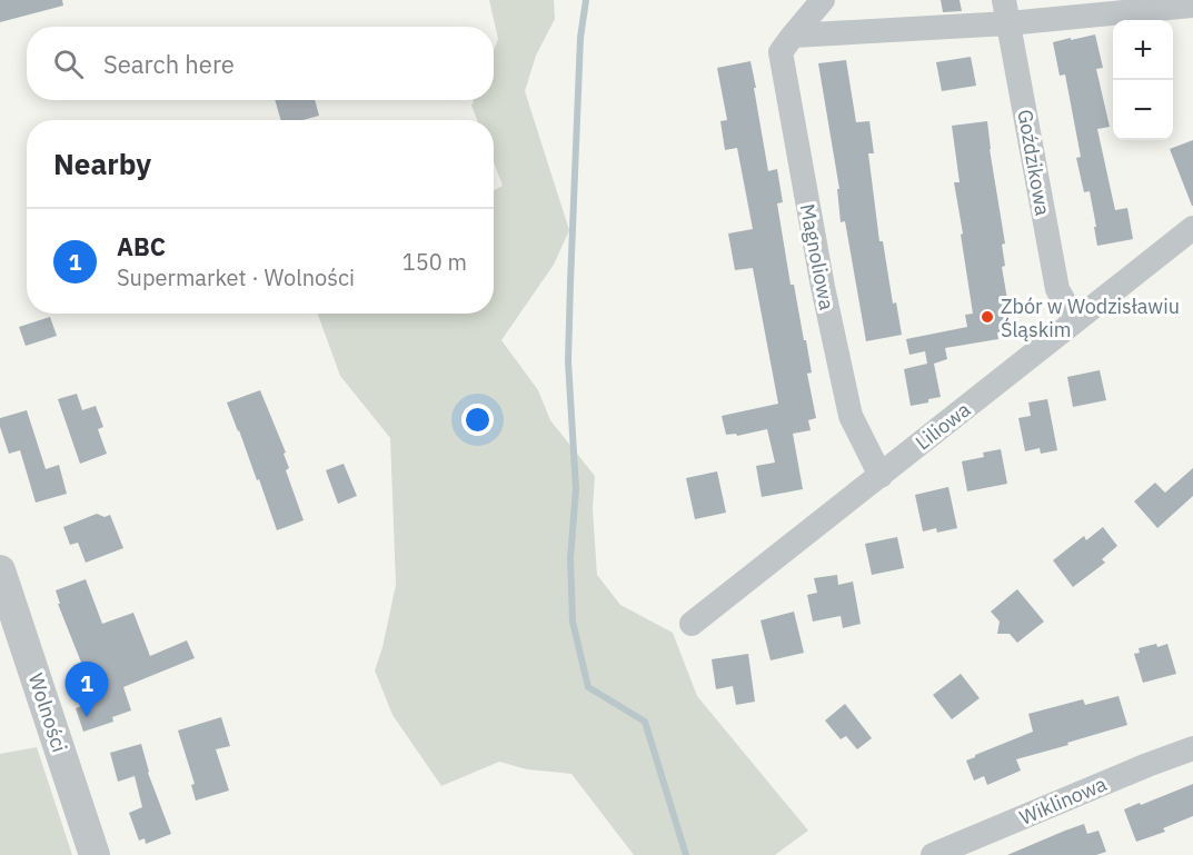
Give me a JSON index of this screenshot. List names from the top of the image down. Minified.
{"streets":{"street":["Goździkowa","Magnoliowa","Liliowa","Wolności","Wiklinowa"]},"crossings":[["Goździkowa","Liliowa"],["Magnoliowa","Liliowa"]],"places":["Zbór w Wodzisławiu Śląskim"],"page":{"map_buttons":["+","−"],"search":"Search here","heading":"Nearby","list":[{"mark":"1","name":"ABC","note":"Supermarket · Wolności","value":"150 m"}],"pins":"1"}}
